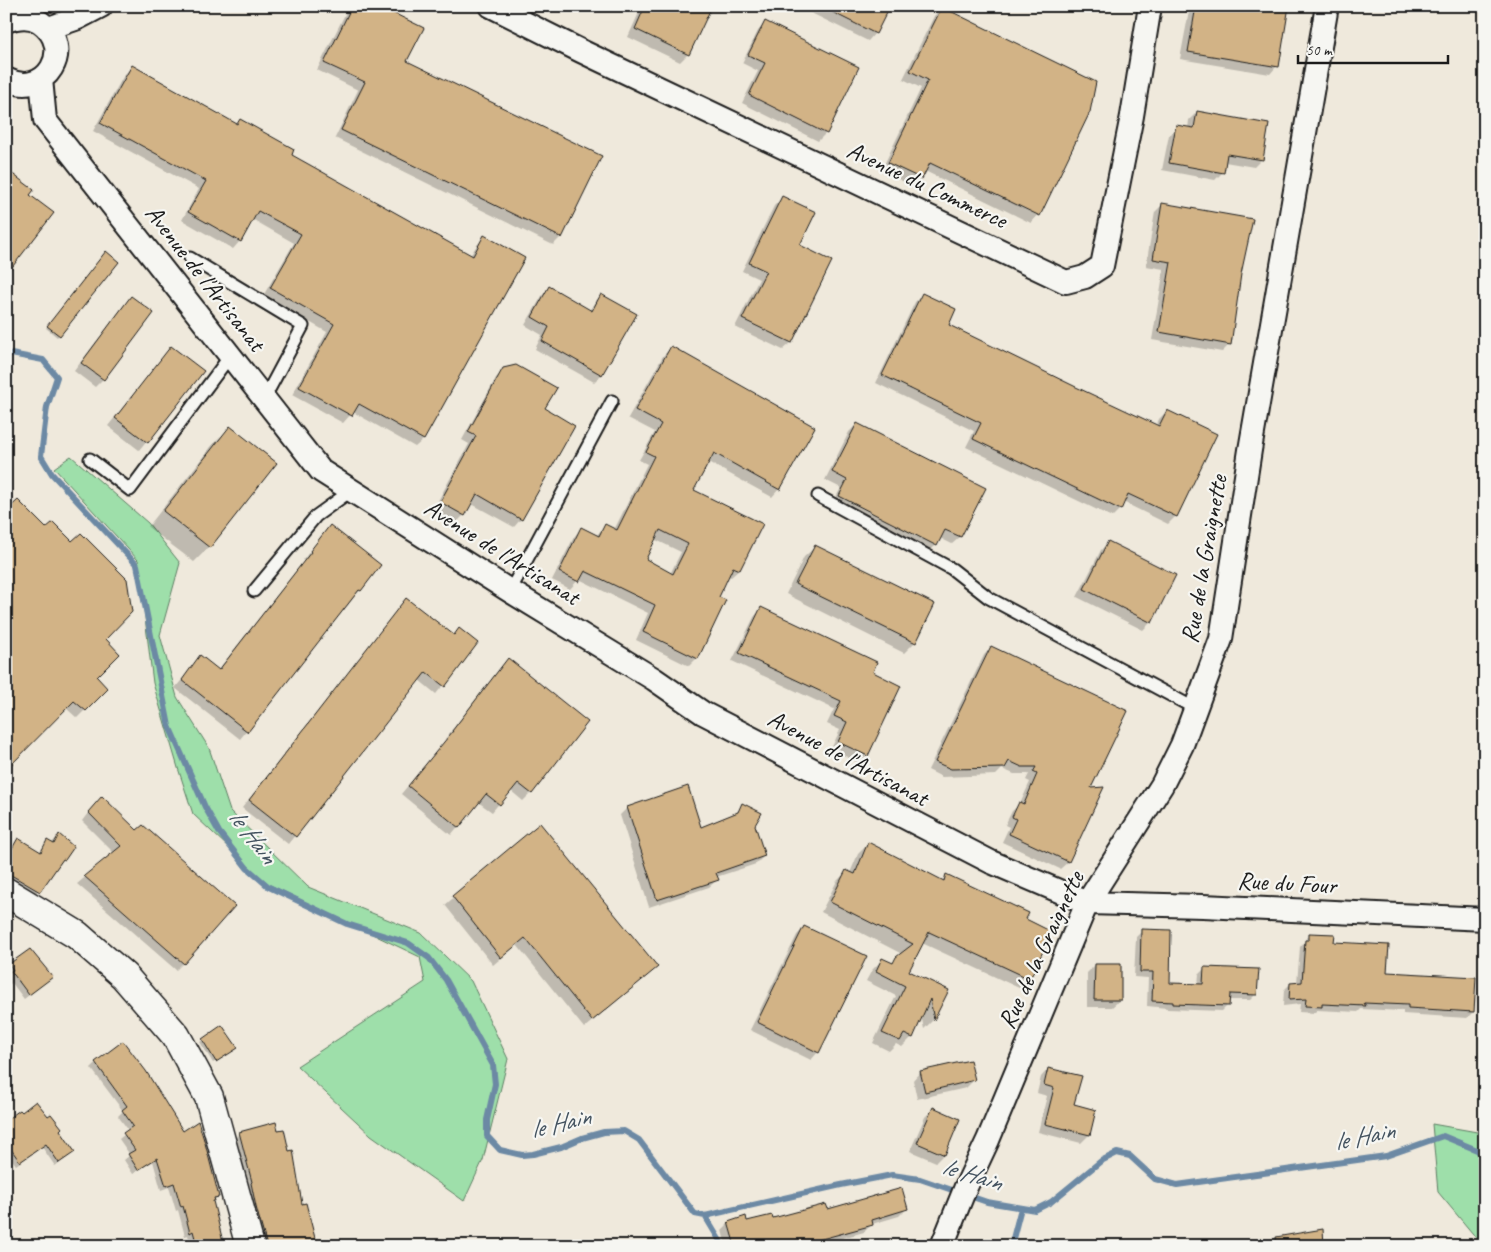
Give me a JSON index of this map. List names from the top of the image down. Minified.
{"streets":{"street":["Avenue du Commerce","Avenue de l'Artisanat","Rue de la Graignette","Rue du Four"]},"crossings":[["Avenue de l'Artisanat","Rue de la Graignette"],["Avenue de l'Artisanat","Rue du Four"],["Rue de la Graignette","Rue du Four"]],"water":["le Hain"],"scale_bar":"50 m"}
